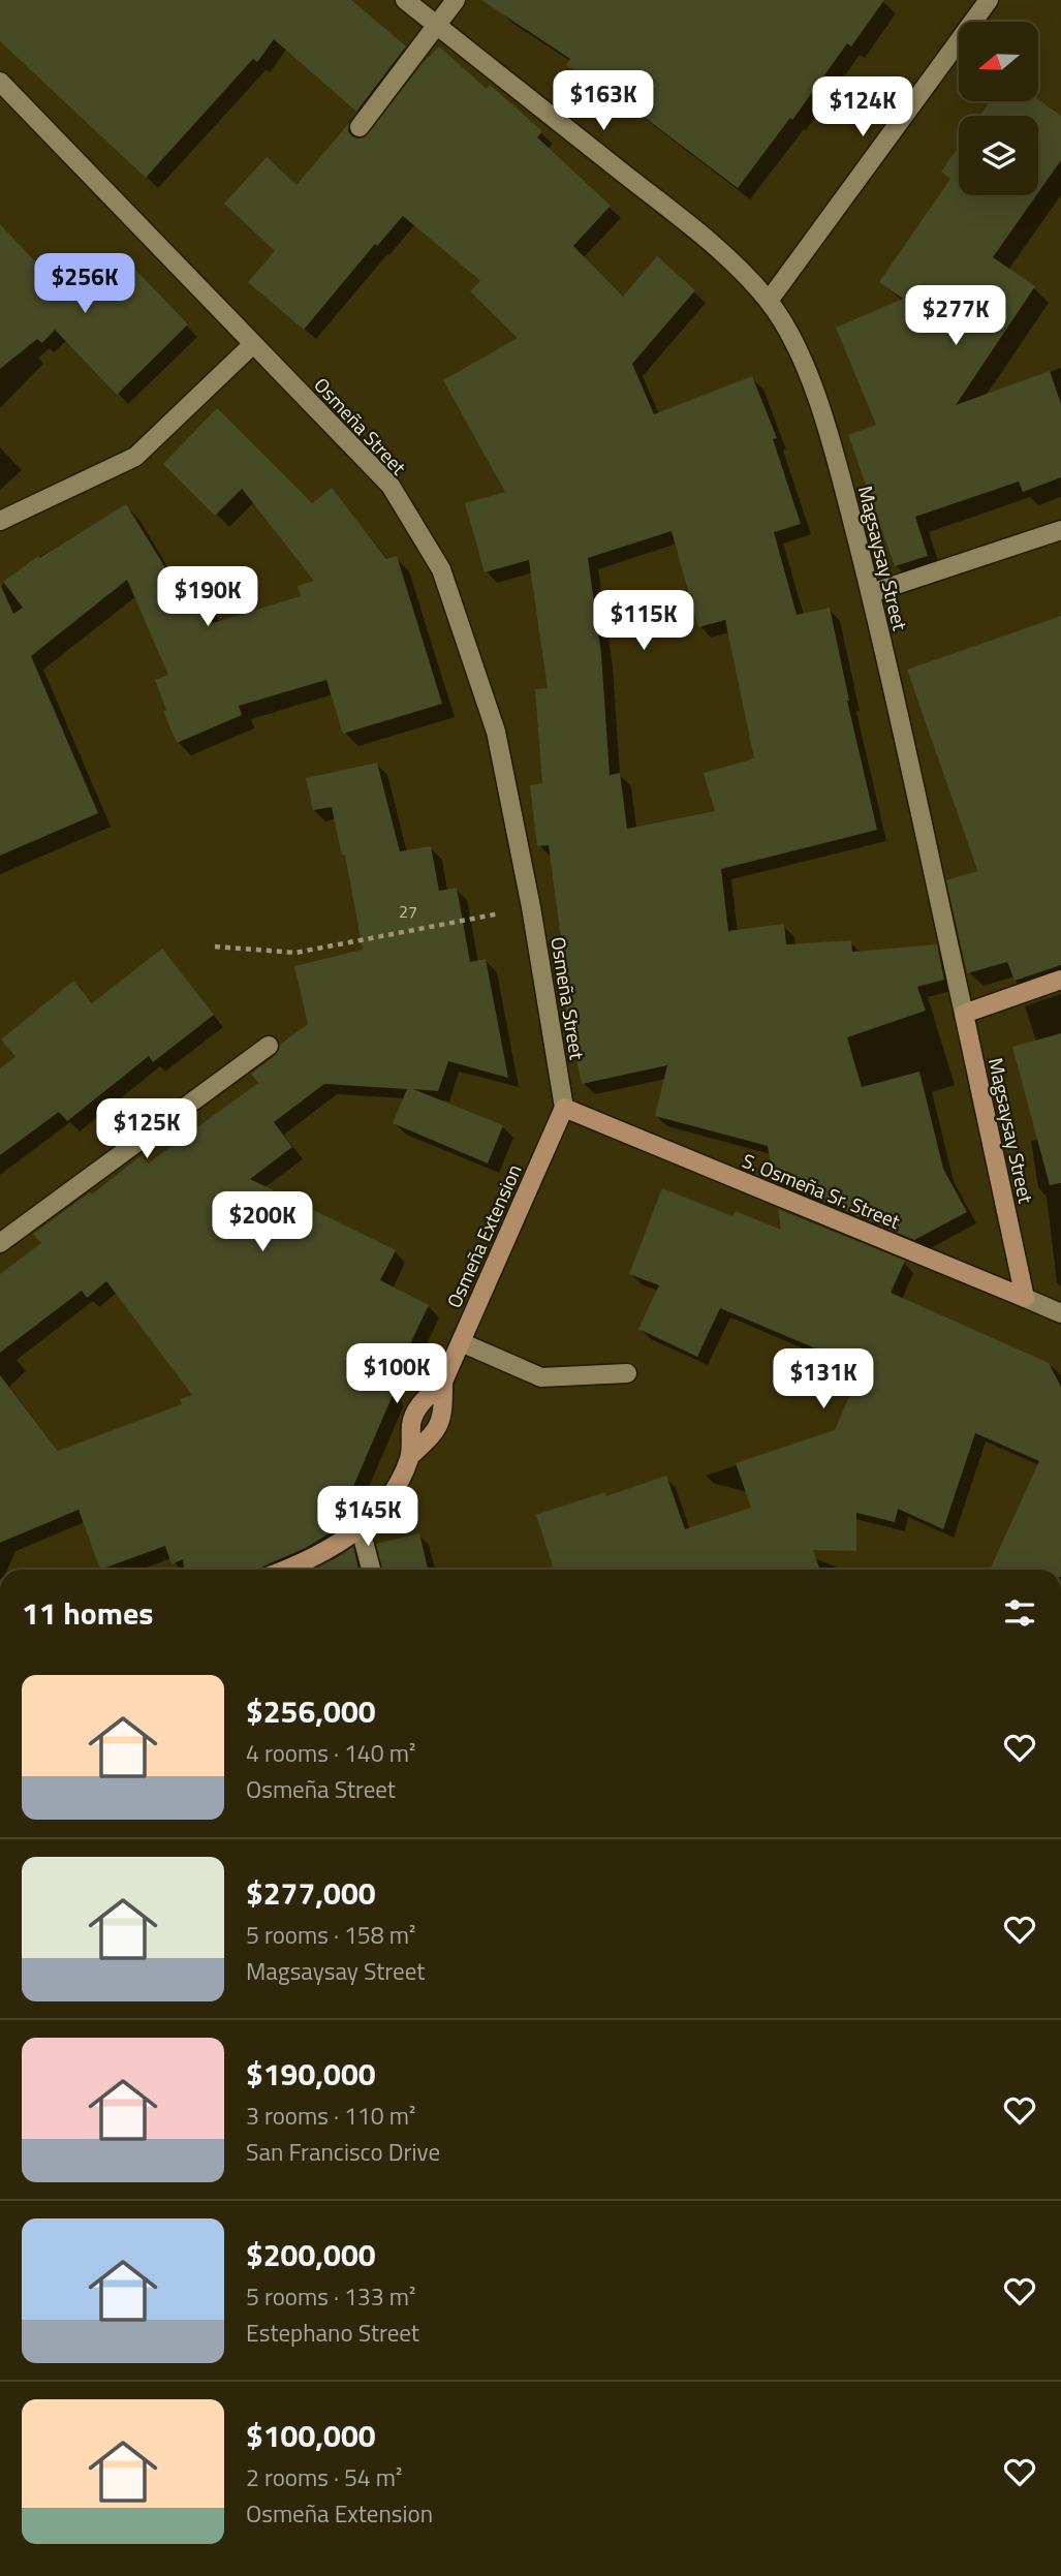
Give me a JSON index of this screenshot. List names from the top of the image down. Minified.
{"streets":{"street":["Osmeña Street","Magsaysay Street","S. Osmeña Sr. Street","Osmeña Extension"]},"crossings":[["Osmeña Street","S. Osmeña Sr. Street"],["Osmeña Street","Osmeña Extension"],["Magsaysay Street","S. Osmeña Sr. Street"],["S. Osmeña Sr. Street","Osmeña Extension"]],"house_numbers":["27"],"north":"left","page":{"price":["$163K","$124K","$256K","$277K","$190K","$115K","$125K","$200K","$100K","$131K","$145K"],"heading":"11 homes","list":[{"name":"$256,000","note":"4 rooms · 140 m² · Osmeña Street"},{"name":"$277,000","note":"5 rooms · 158 m² · Magsaysay Street"},{"name":"$190,000","note":"3 rooms · 110 m² · San Francisco Drive"},{"name":"$200,000","note":"5 rooms · 133 m² · Estephano Street"},{"name":"$100,000","note":"2 rooms · 54 m² · Osmeña Extension"}]}}
